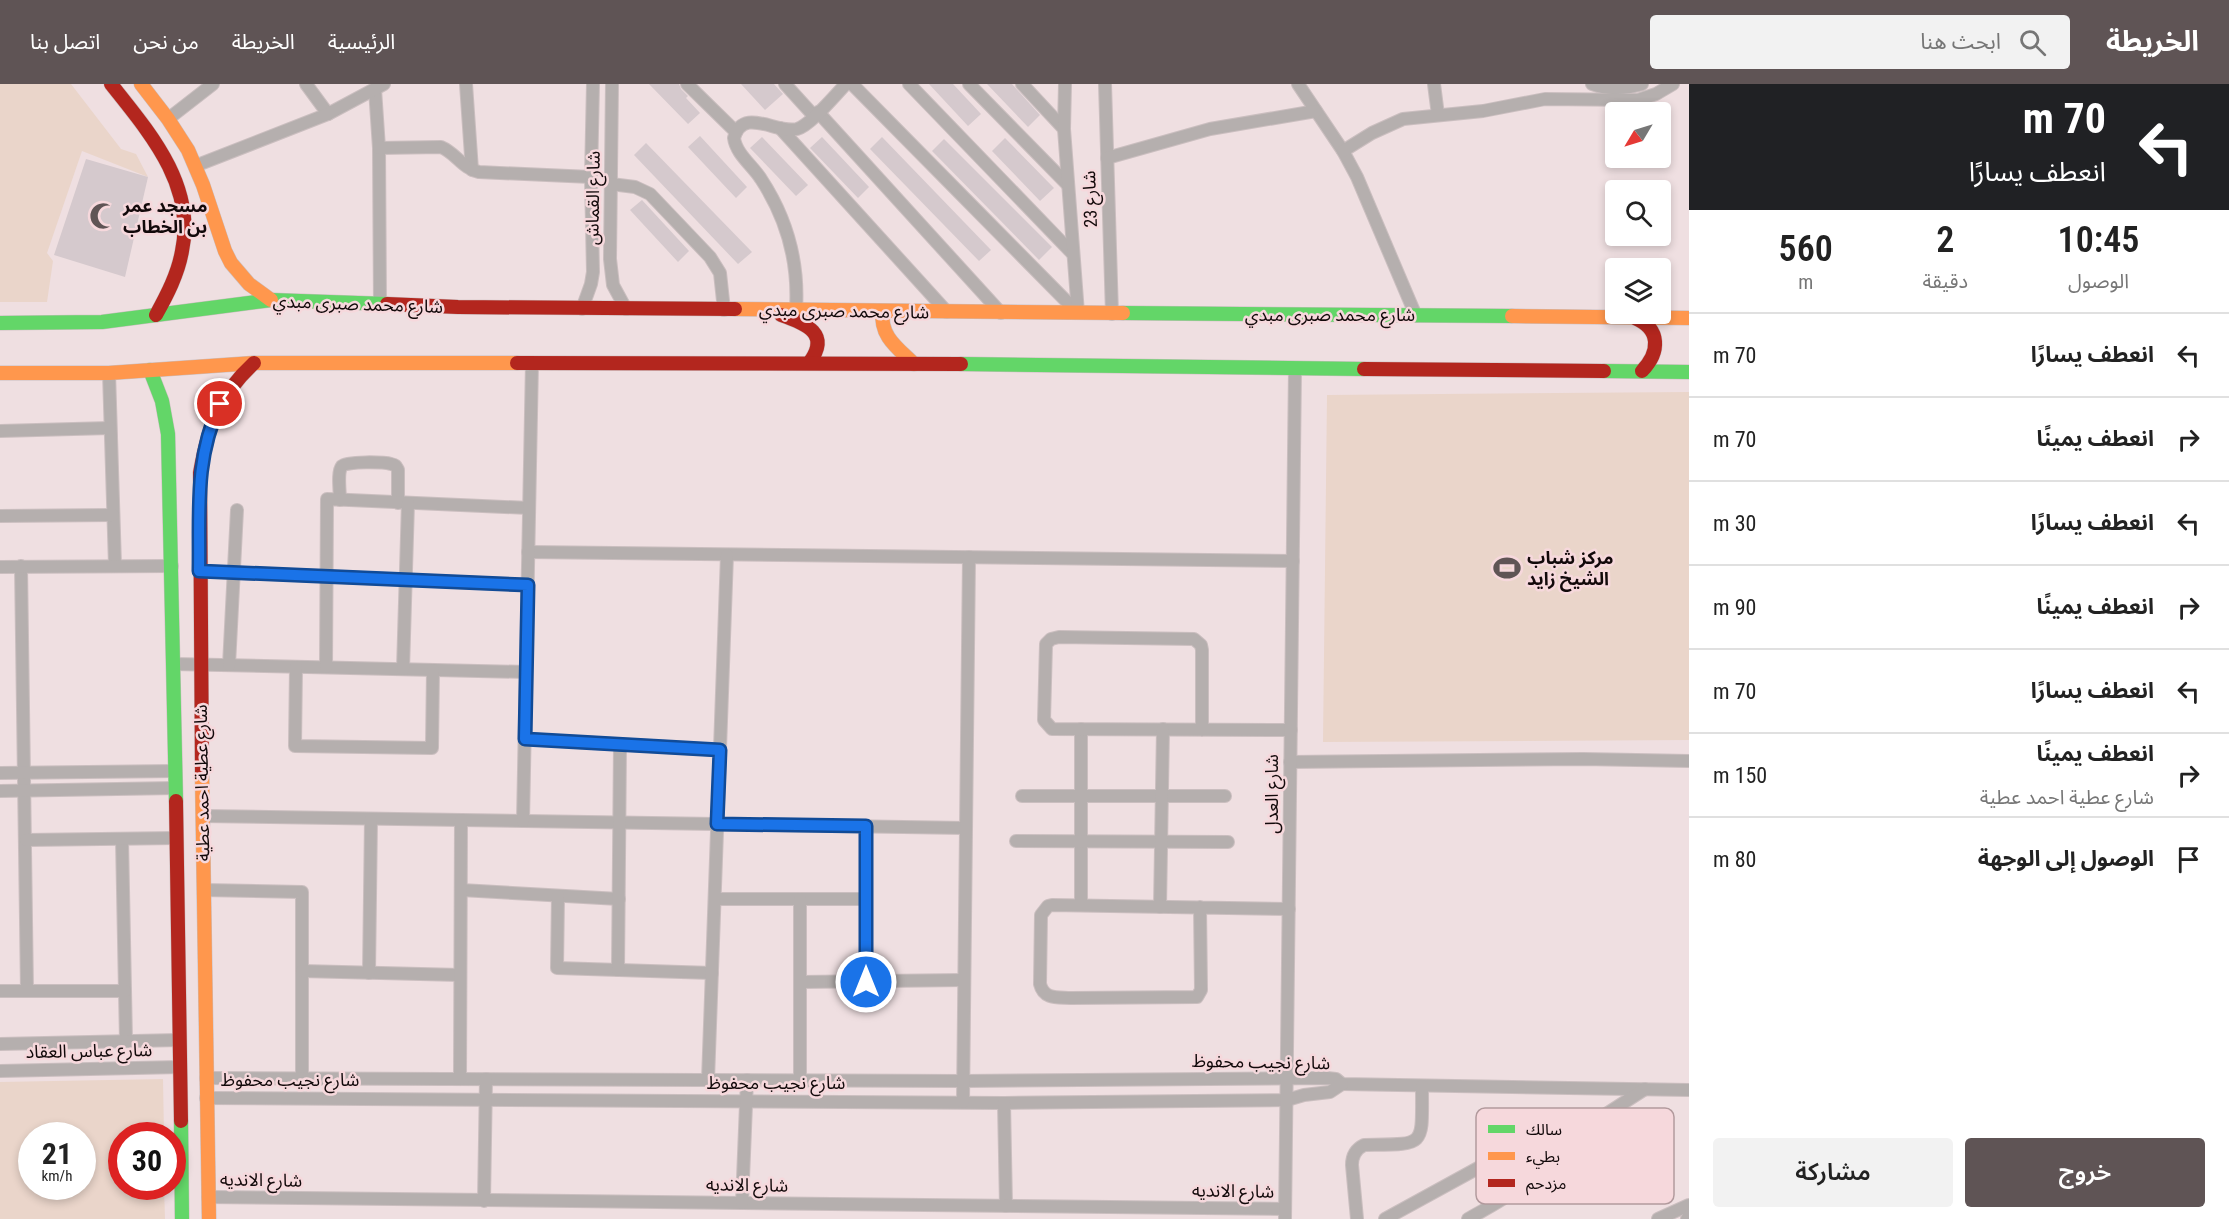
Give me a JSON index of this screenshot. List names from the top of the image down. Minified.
{"streets":{"main road":["شارع محمد صبرى مبدي","شارع عطية احمد عطية"],"street":["شارع القماش","شارع 23","شارع العدل","شارع عباس العقاد","شارع نجيب محفوظ","شارع الانديه"]},"crossings":[["شارع القماش","شارع محمد صبرى مبدي"],["شارع 23","شارع محمد صبرى مبدي"],["شارع عطية احمد عطية","شارع عباس العقاد"],["شارع عطية احمد عطية","شارع نجيب محفوظ"],["شارع عطية احمد عطية","شارع الانديه"],["شارع العدل","شارع نجيب محفوظ"],["شارع العدل","شارع الانديه"]],"places":{"mosque":["مسجد عمر بن الخطاب"],"sports":["مركز شباب الشيخ زايد"]},"legend":["سالك","بطيء","مزدحم"],"north":"bottom left","page":{"header":"الخريطة","search":"ابحث هنا","nav":["الرئيسية","الخريطة","من نحن","اتصل بنا"],"turn":["70 m","انعطف يسارًا"],"eta":["10:45","الوصول","2","دقيقة","560","m"],"list":[{"name":"انعطف يسارًا","value":"70 m"},{"name":"انعطف يمينًا","value":"70 m"},{"name":"انعطف يسارًا","value":"30 m"},{"name":"انعطف يمينًا","value":"90 m"},{"name":"انعطف يسارًا","value":"70 m"},{"name":"انعطف يمينًا","note":"شارع عطية احمد عطية","value":"150 m"},{"name":"الوصول إلى الوجهة","value":"80 m"}],"speed":"21 km/h","limit":"30","buttons":["خروج","مشاركة"]}}
